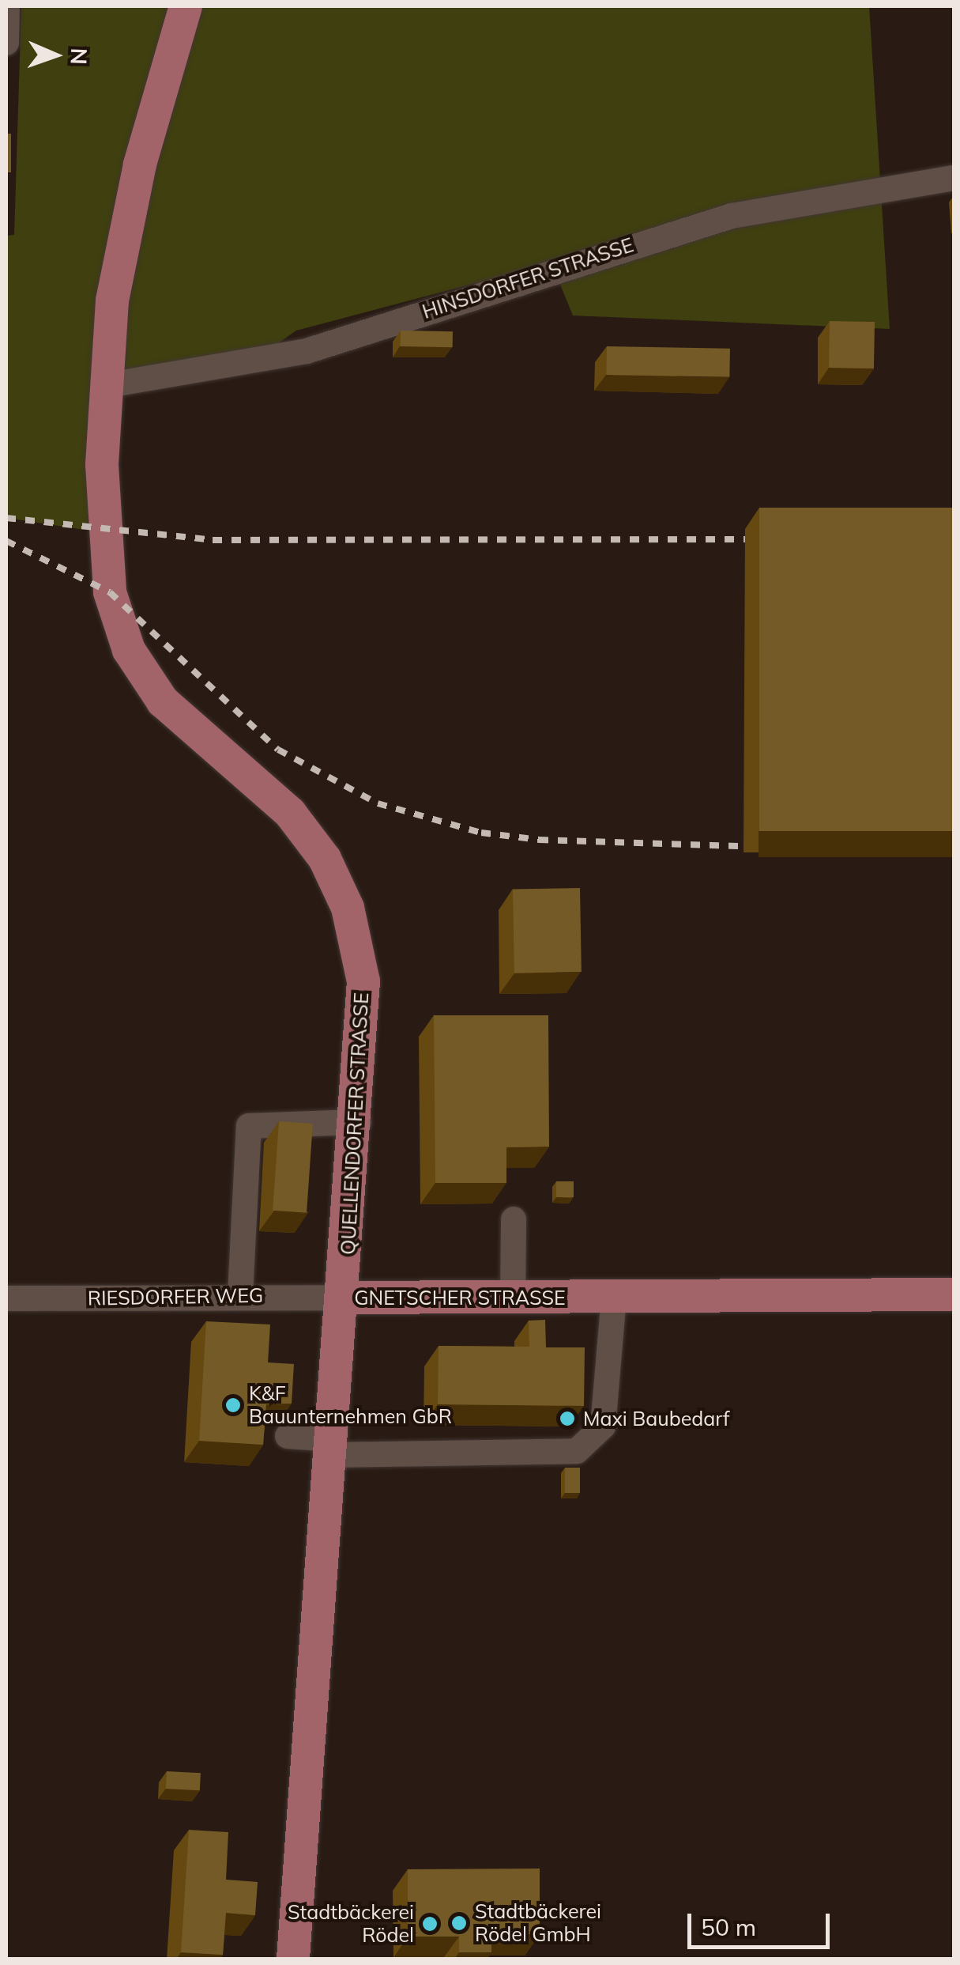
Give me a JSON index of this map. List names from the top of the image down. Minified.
{"streets":{"main road":["QUELLENDORFER STRASSE","GNETSCHER STRASSE"],"street":["HINSDORFER STRASSE","RIESDORFER WEG"]},"crossings":[["HINSDORFER STRASSE","QUELLENDORFER STRASSE"],["QUELLENDORFER STRASSE","RIESDORFER WEG"],["QUELLENDORFER STRASSE","GNETSCHER STRASSE"],["RIESDORFER WEG","GNETSCHER STRASSE"]],"places":["K&F Bauunternehmen GbR","Maxi Baubedarf","Stadtbäckerei Rödel GmbH","Stadtbäckerei Rödel"],"scale_bar":"50 m","north":"right"}
